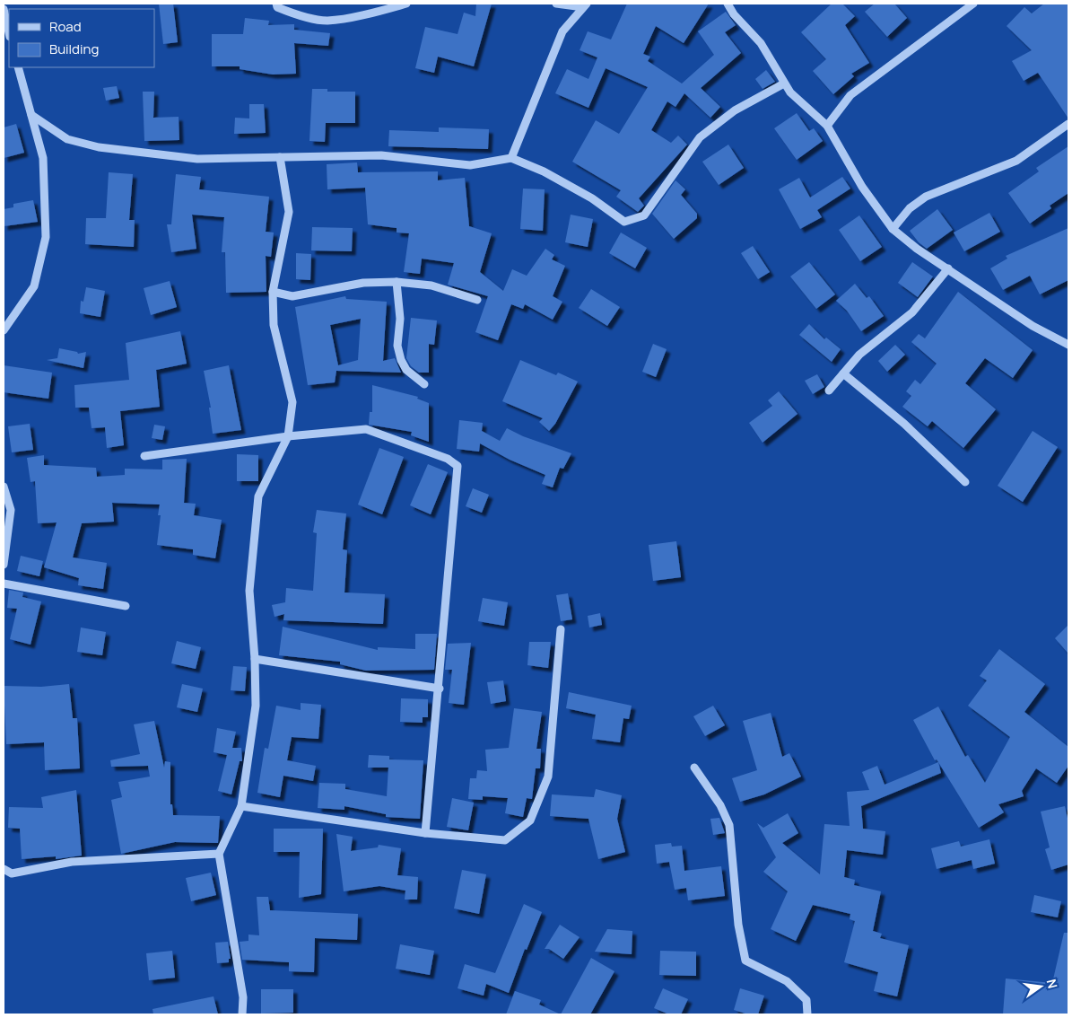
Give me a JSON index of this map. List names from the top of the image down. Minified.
{"legend":["Road","Building"],"north":"right"}
